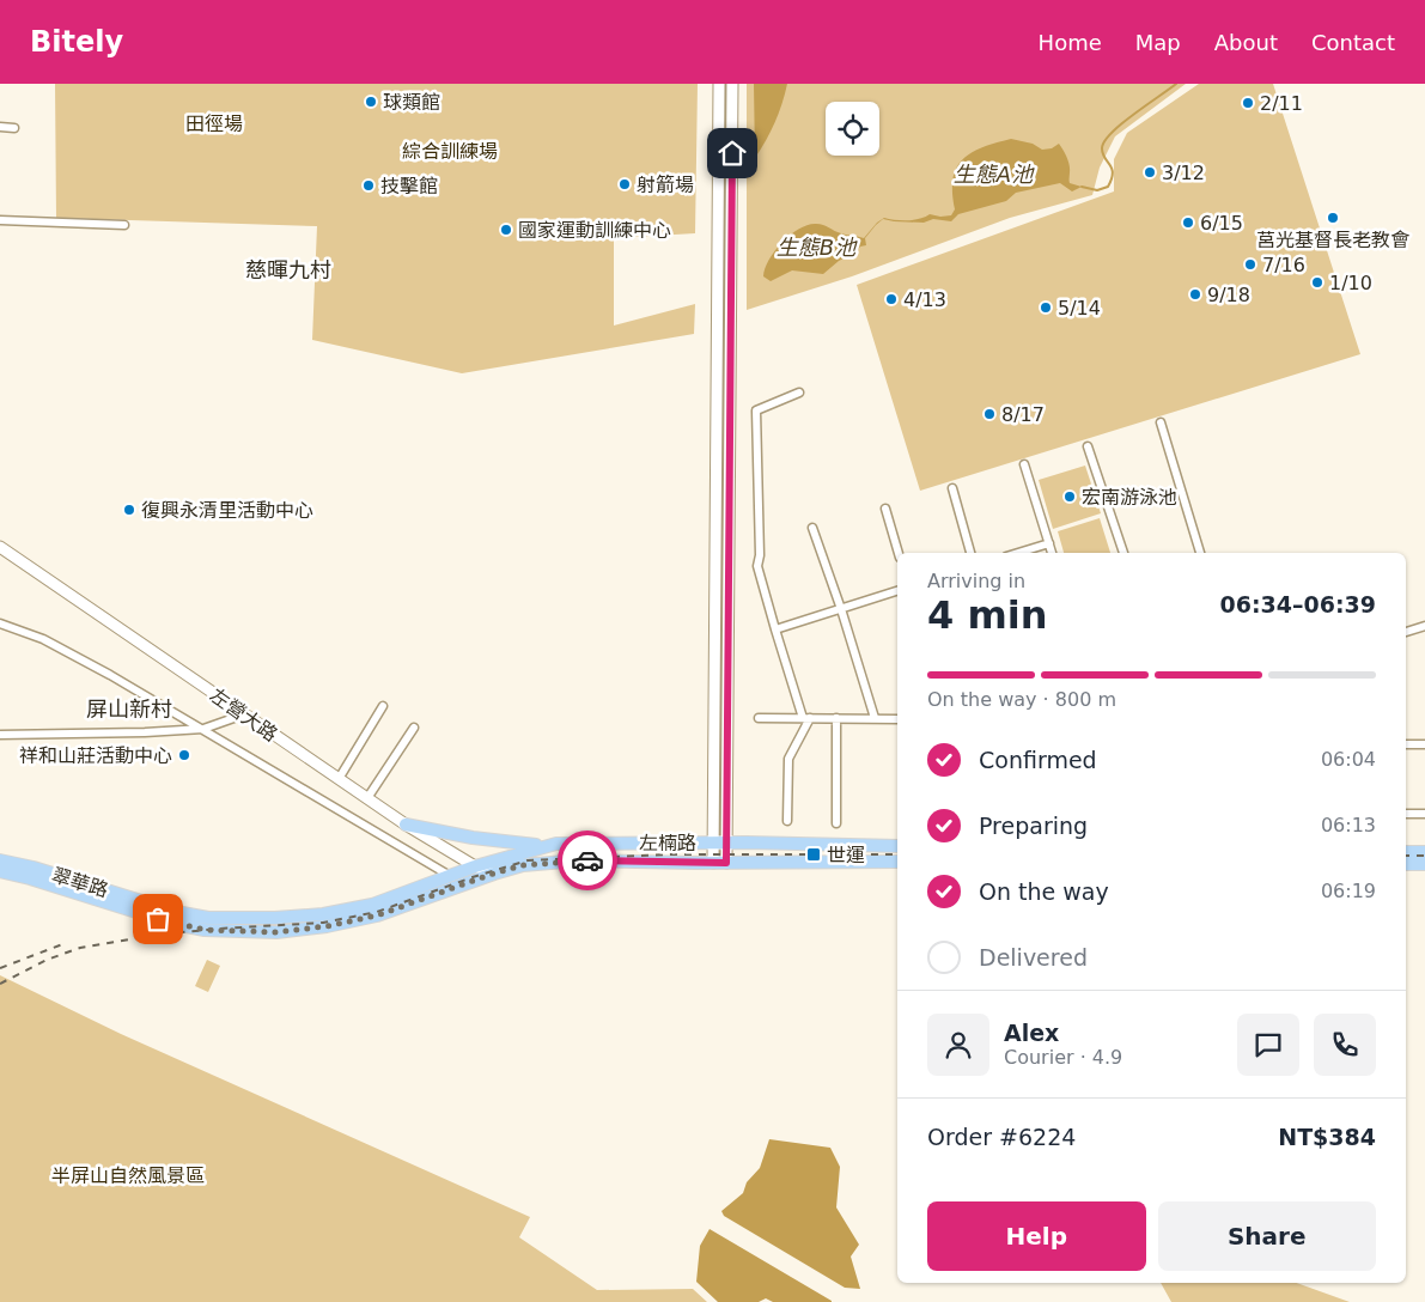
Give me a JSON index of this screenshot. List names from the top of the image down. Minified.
{"streets":{"main road":["左楠路","翠華路"],"street":["左營大路"]},"crossings":[["左營大路","左楠路"],["左營大路","翠華路"],["左楠路","翠華路"]],"districts":["慈暉九村","屏山新村"],"water":["生態A池","生態B池"],"parks":["田徑場","綜合訓練場","半屏山自然風景區"],"places":{"other":["球類館","2/11","3/12","射箭場","技擊館","莒光基督長老教會","6/15","國家運動訓練中心","7/16","1/10","9/18","4/13","5/14","8/17","宏南游泳池","復興永清里活動中心","祥和山莊活動中心"],"transit":["世運"]},"page":{"header":"Bitely","nav":["Home","Map","About","Contact"],"heading":["4 min","Arriving in","06:34–06:39"],"panel":["Alex","Courier · 4.9","Order #6224","NT$384"],"bar":"On the way · 800 m","list":[["Confirmed","06:04"],["Preparing","06:13"],["On the way","06:19"],"Delivered"],"buttons":["Help","Share"]}}
